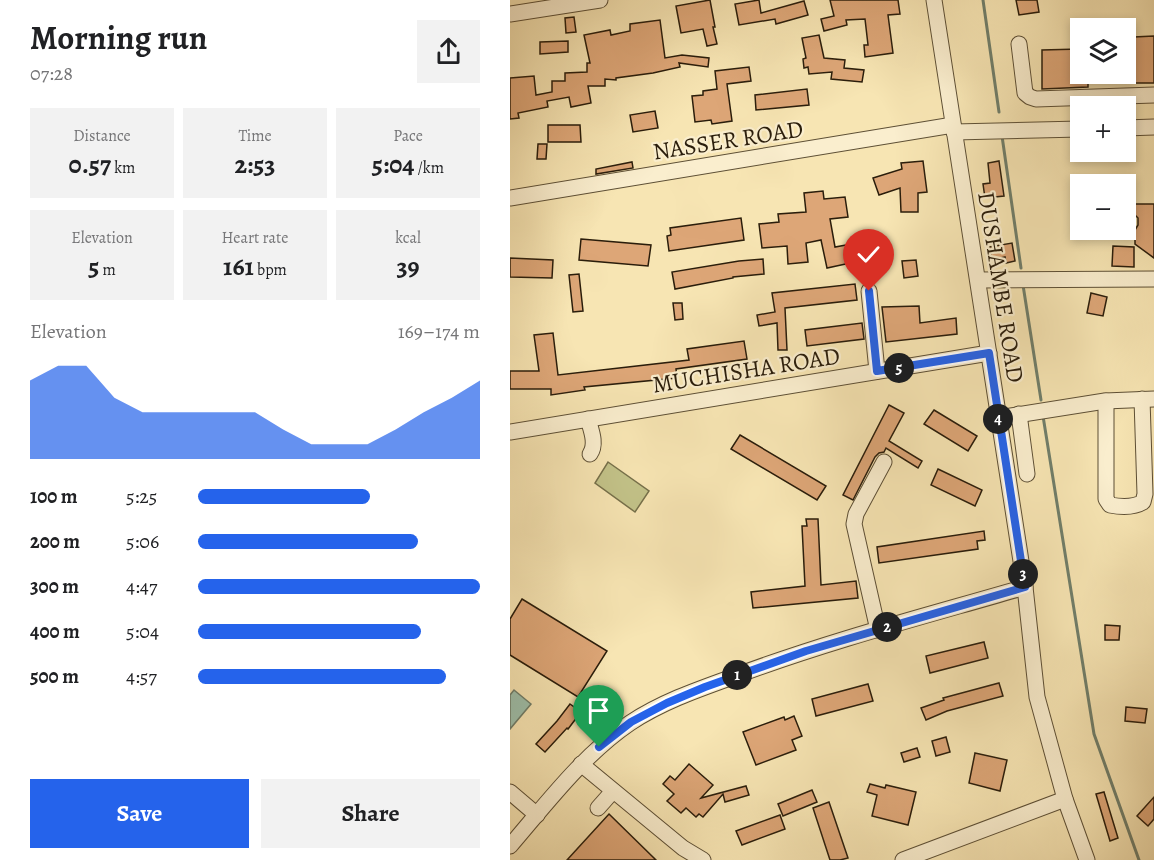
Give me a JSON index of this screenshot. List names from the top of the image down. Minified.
{"streets":{"street":["NASSER ROAD","DUSHAMBE ROAD","MUCHISHA ROAD"]},"crossings":[["NASSER ROAD","DUSHAMBE ROAD"],["DUSHAMBE ROAD","MUCHISHA ROAD"]],"page":{"heading":["Morning run","07:28"],"map_buttons":["+","−"],"stats":[["Distance","0.57 km"],["Time","2:53"],["Pace","5:04 /km"],["Elevation","5 m"],["Heart rate","161 bpm"],["kcal","39"]],"chart":["Elevation","169–174 m"],"pins":["5","4","3","2","1"],"list":[{"name":"100 m","note":"5:25"},{"name":"200 m","note":"5:06"},{"name":"300 m","note":"4:47"},{"name":"400 m","note":"5:04"},{"name":"500 m","note":"4:57"}],"buttons":["Save","Share"]}}
